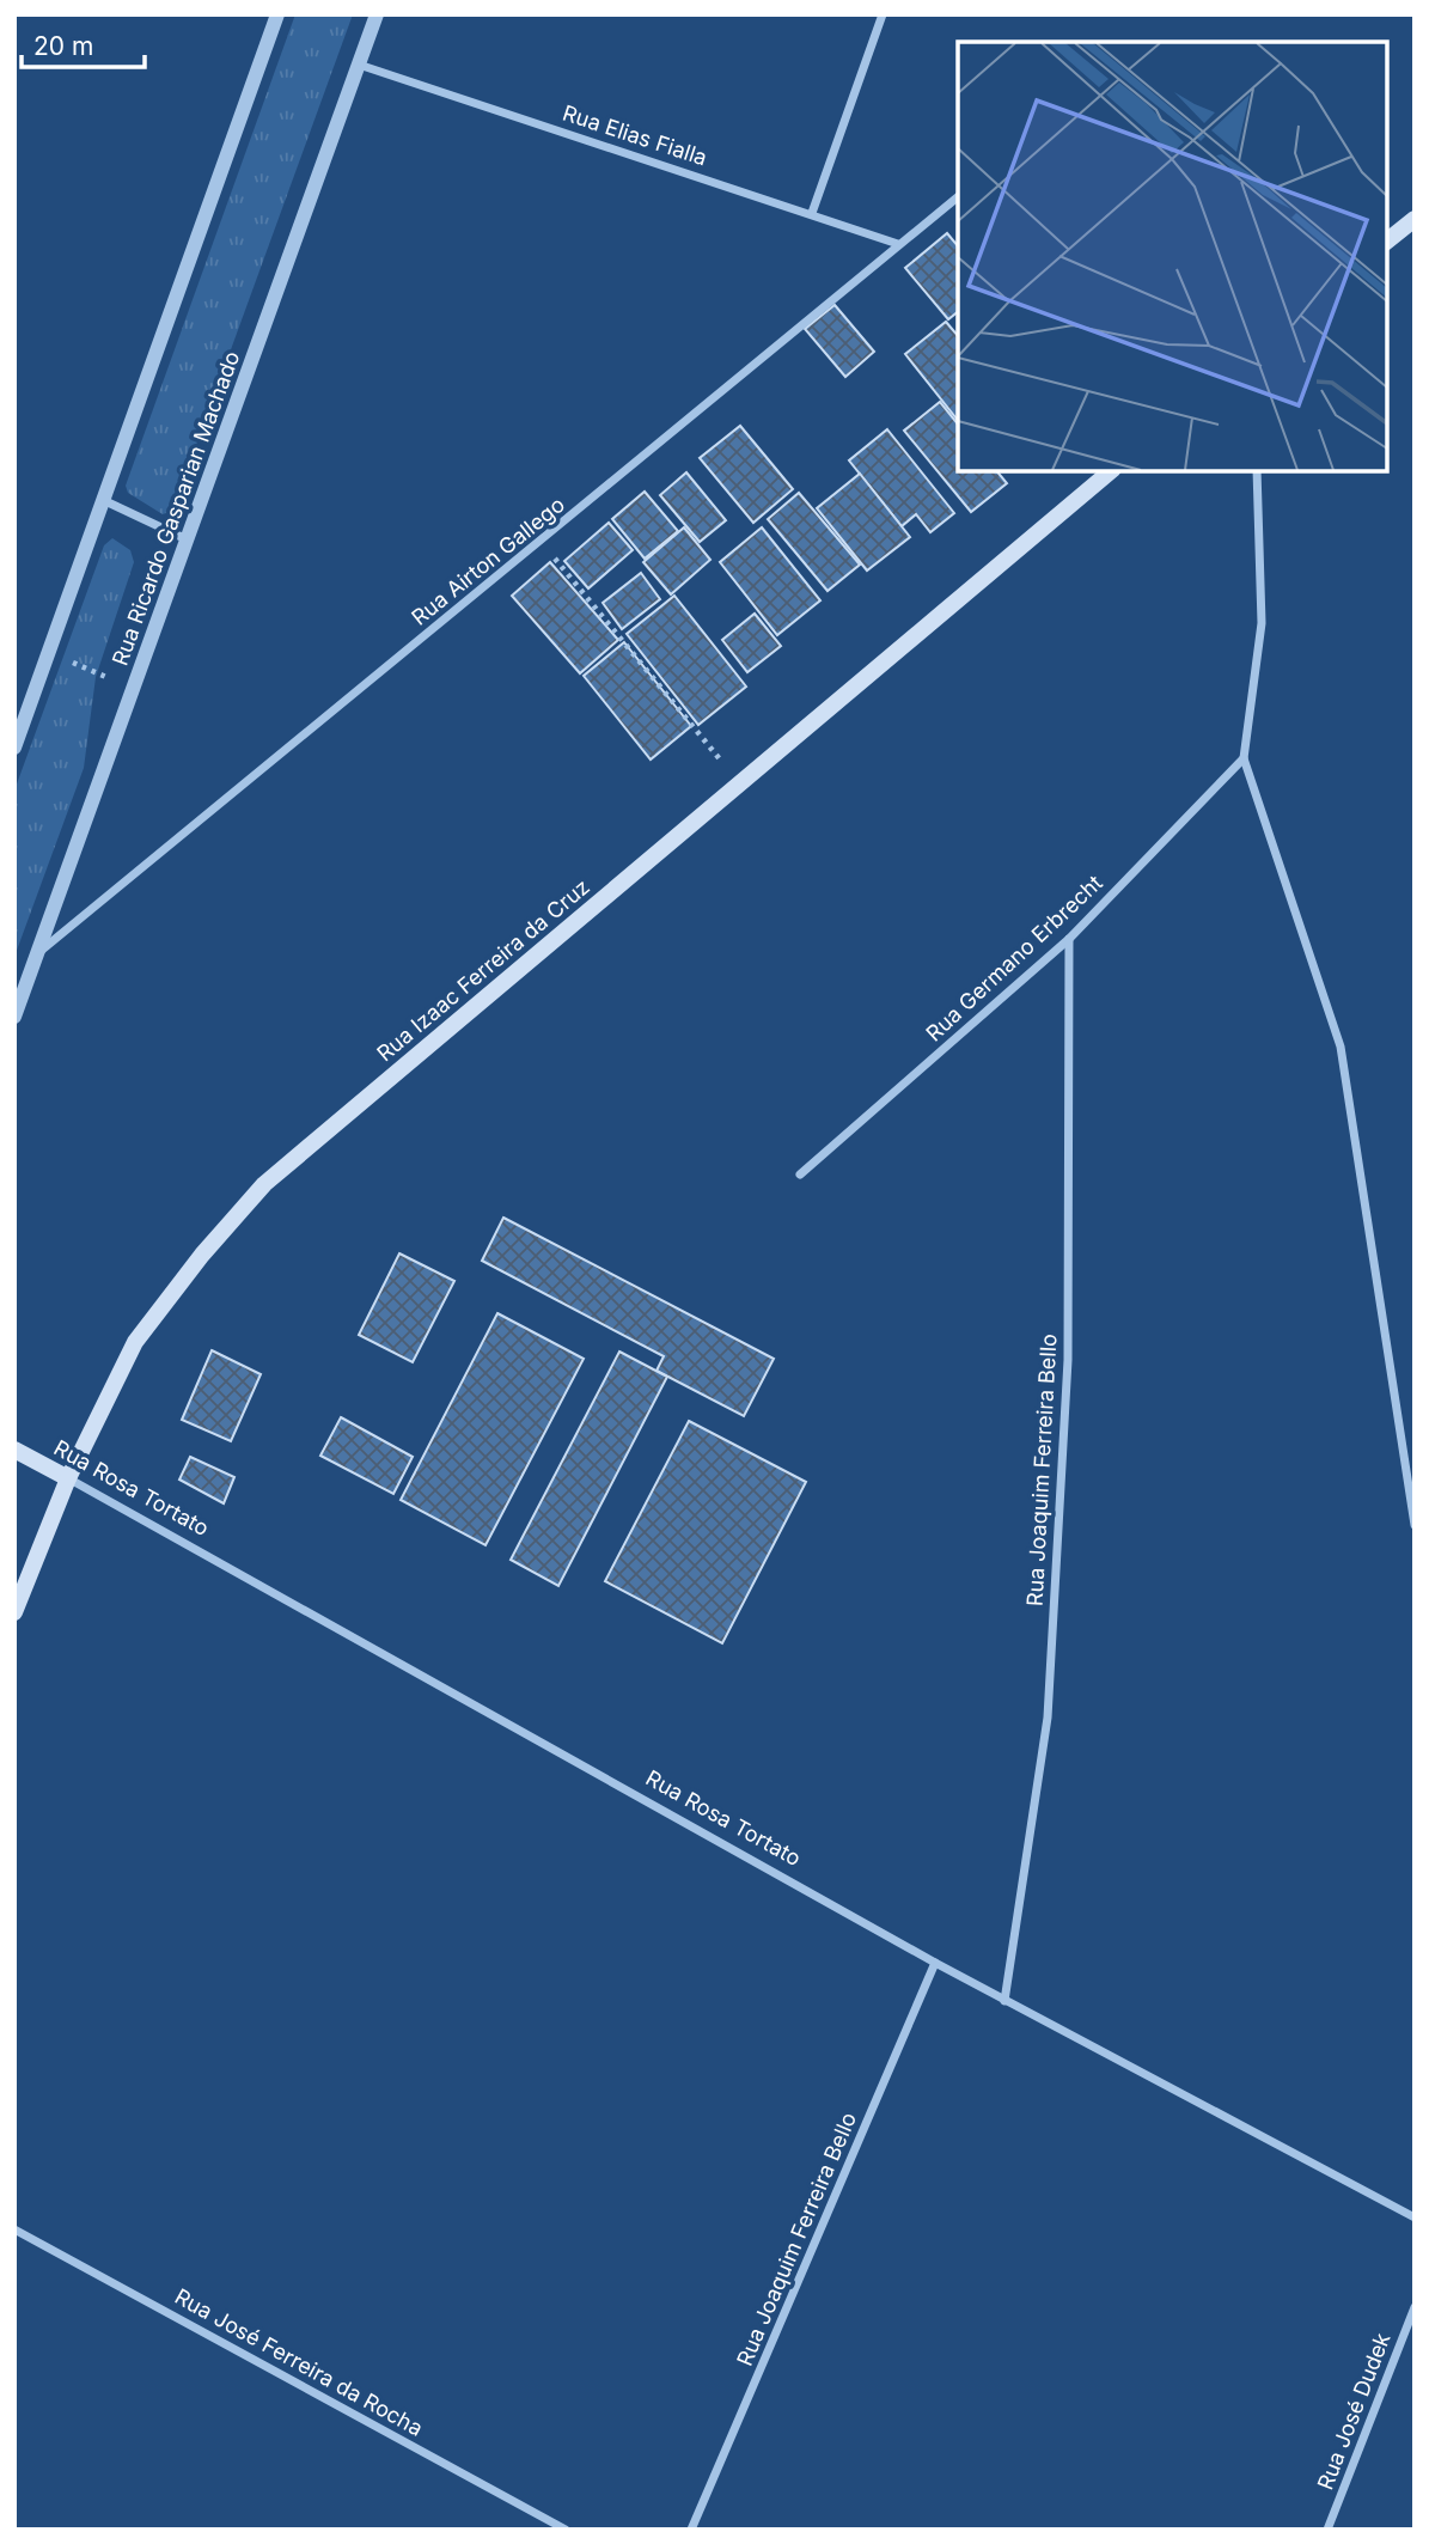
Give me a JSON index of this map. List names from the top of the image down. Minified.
{"streets":{"main road":["Rua Izaac Ferreira da Cruz","Rua Rosa Tortato"],"street":["Rua Elias Fialla","Rua Ricardo Gasparian Machado","Rua Airton Gallego","Rua Germano Erbrecht","Rua Joaquim Ferreira Bello","Rua José Ferreira da Rocha","Rua José Dudek"]},"crossings":[["Rua Elias Fialla","Rua Ricardo Gasparian Machado"],["Rua Elias Fialla","Rua Airton Gallego"],["Rua Ricardo Gasparian Machado","Rua Airton Gallego"],["Rua Germano Erbrecht","Rua Joaquim Ferreira Bello"],["Rua Izaac Ferreira da Cruz","Rua Rosa Tortato"],["Rua Joaquim Ferreira Bello","Rua Rosa Tortato"]],"scale_bar":"20 m"}
